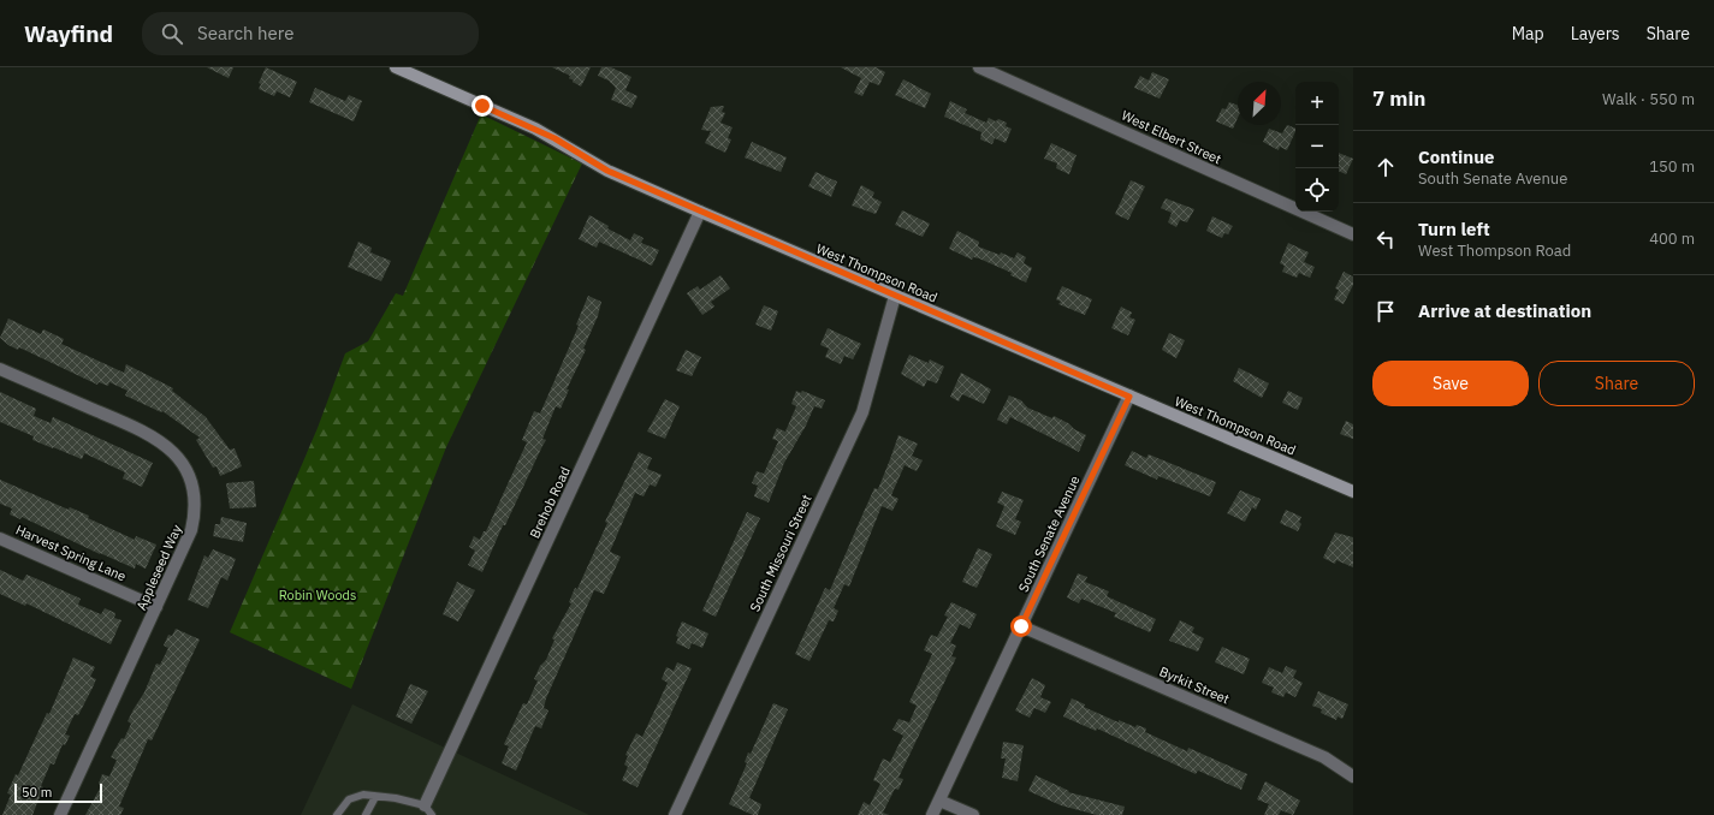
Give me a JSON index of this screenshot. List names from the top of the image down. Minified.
{"streets":{"main road":["West Thompson Road"],"street":["West Elbert Street","Brehob Road","South Senate Avenue","Harvest Spring Lane","South Missouri Street","Appleseed Way","Byrkit Street"]},"crossings":[["West Thompson Road","Brehob Road"],["West Thompson Road","South Senate Avenue"],["West Thompson Road","South Missouri Street"],["South Senate Avenue","Byrkit Street"],["Harvest Spring Lane","Appleseed Way"]],"parks":["Robin Woods"],"scale_bar":"50 m","north":"top right","page":{"header":"Wayfind","search":"Search here","nav":["Map","Layers","Share"],"heading":["7 min","Walk · 550 m"],"map_buttons":["+","−"],"list":[["Continue","South Senate Avenue","150 m"],["Turn left","West Thompson Road","400 m"],"Arrive at destination"],"buttons":["Save","Share"],"scale":"50 m"}}
